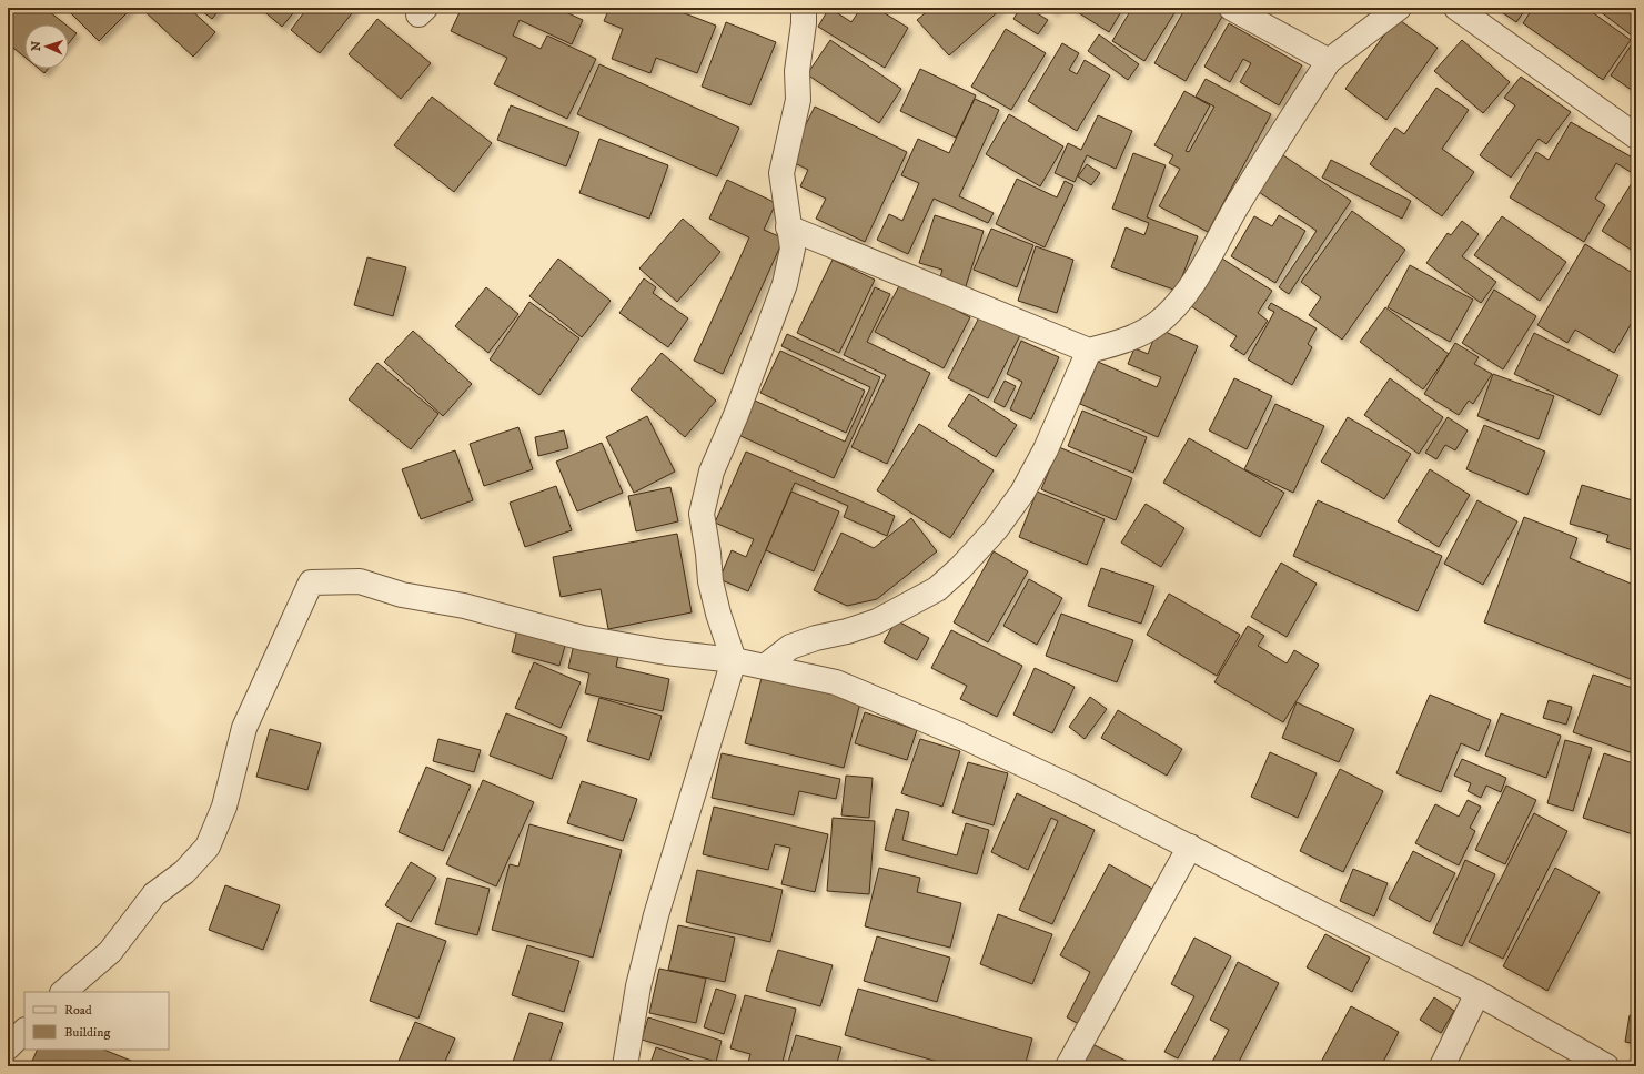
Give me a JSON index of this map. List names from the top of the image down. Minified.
{"legend":["Road","Building"],"north":"left"}
